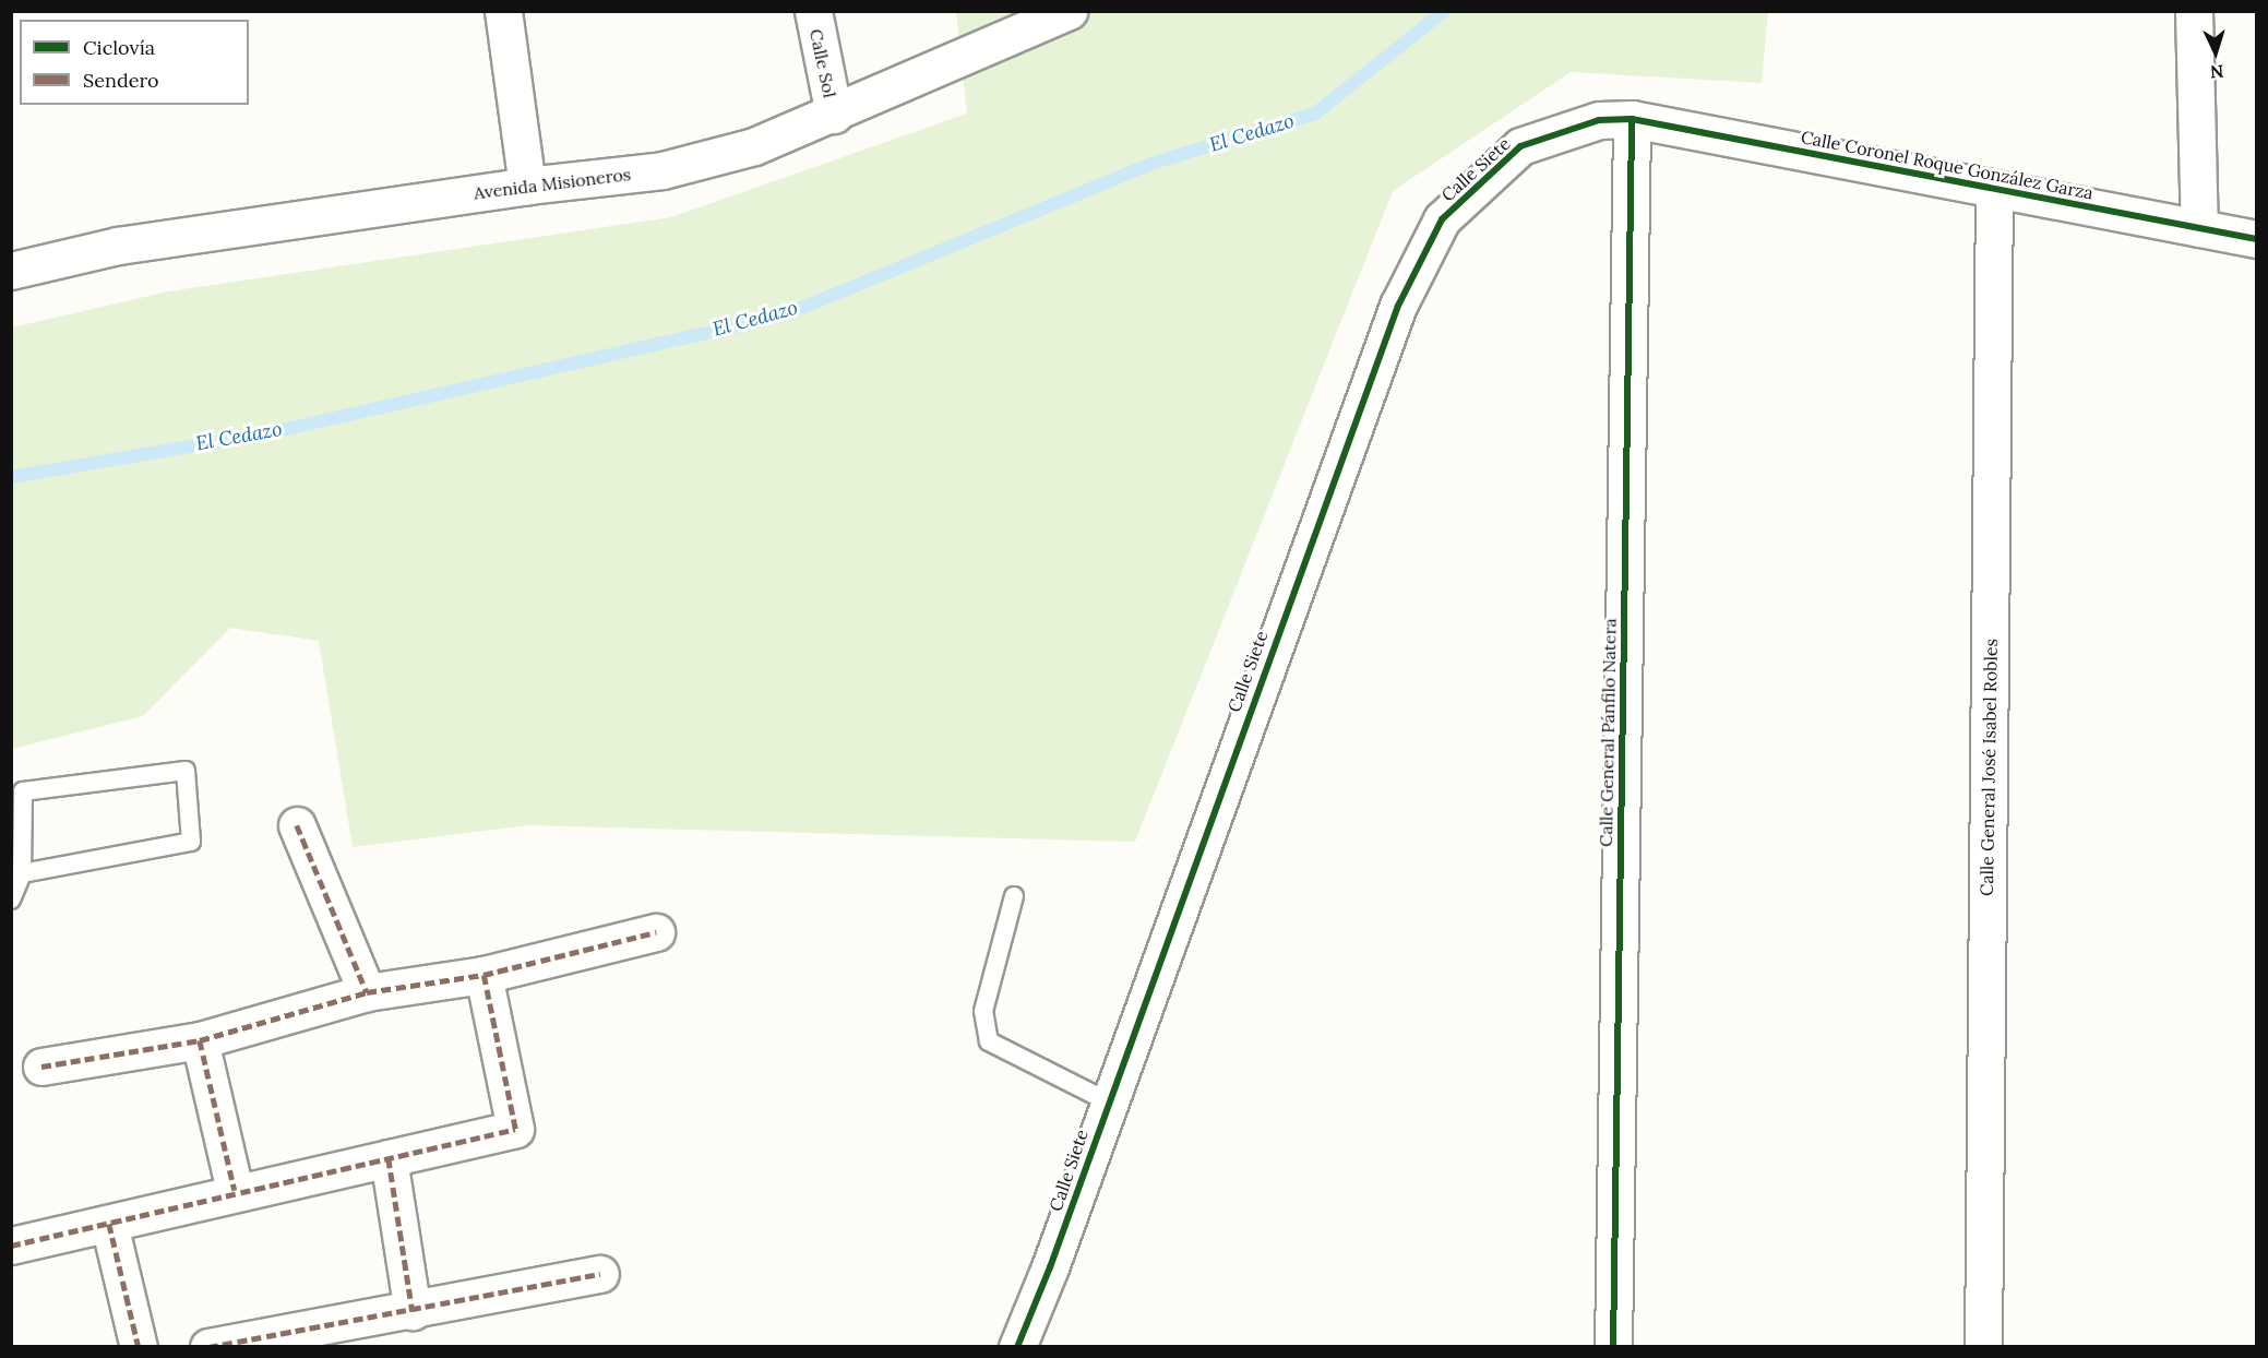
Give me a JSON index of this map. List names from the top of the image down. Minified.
{"streets":{"street":["Calle Sol","Calle Coronel Roque González Garza","Calle Siete","Avenida Misioneros","Calle General Pánfilo Natera","Calle General José Isabel Robles"]},"crossings":[["Calle Sol","Avenida Misioneros"],["Calle Coronel Roque González Garza","Calle Siete"],["Calle Coronel Roque González Garza","Calle General Pánfilo Natera"],["Calle Coronel Roque González Garza","Calle General José Isabel Robles"],["Calle Siete","Calle General Pánfilo Natera"]],"water":["El Cedazo"],"legend":["Ciclovía","Sendero"],"north":"bottom"}
